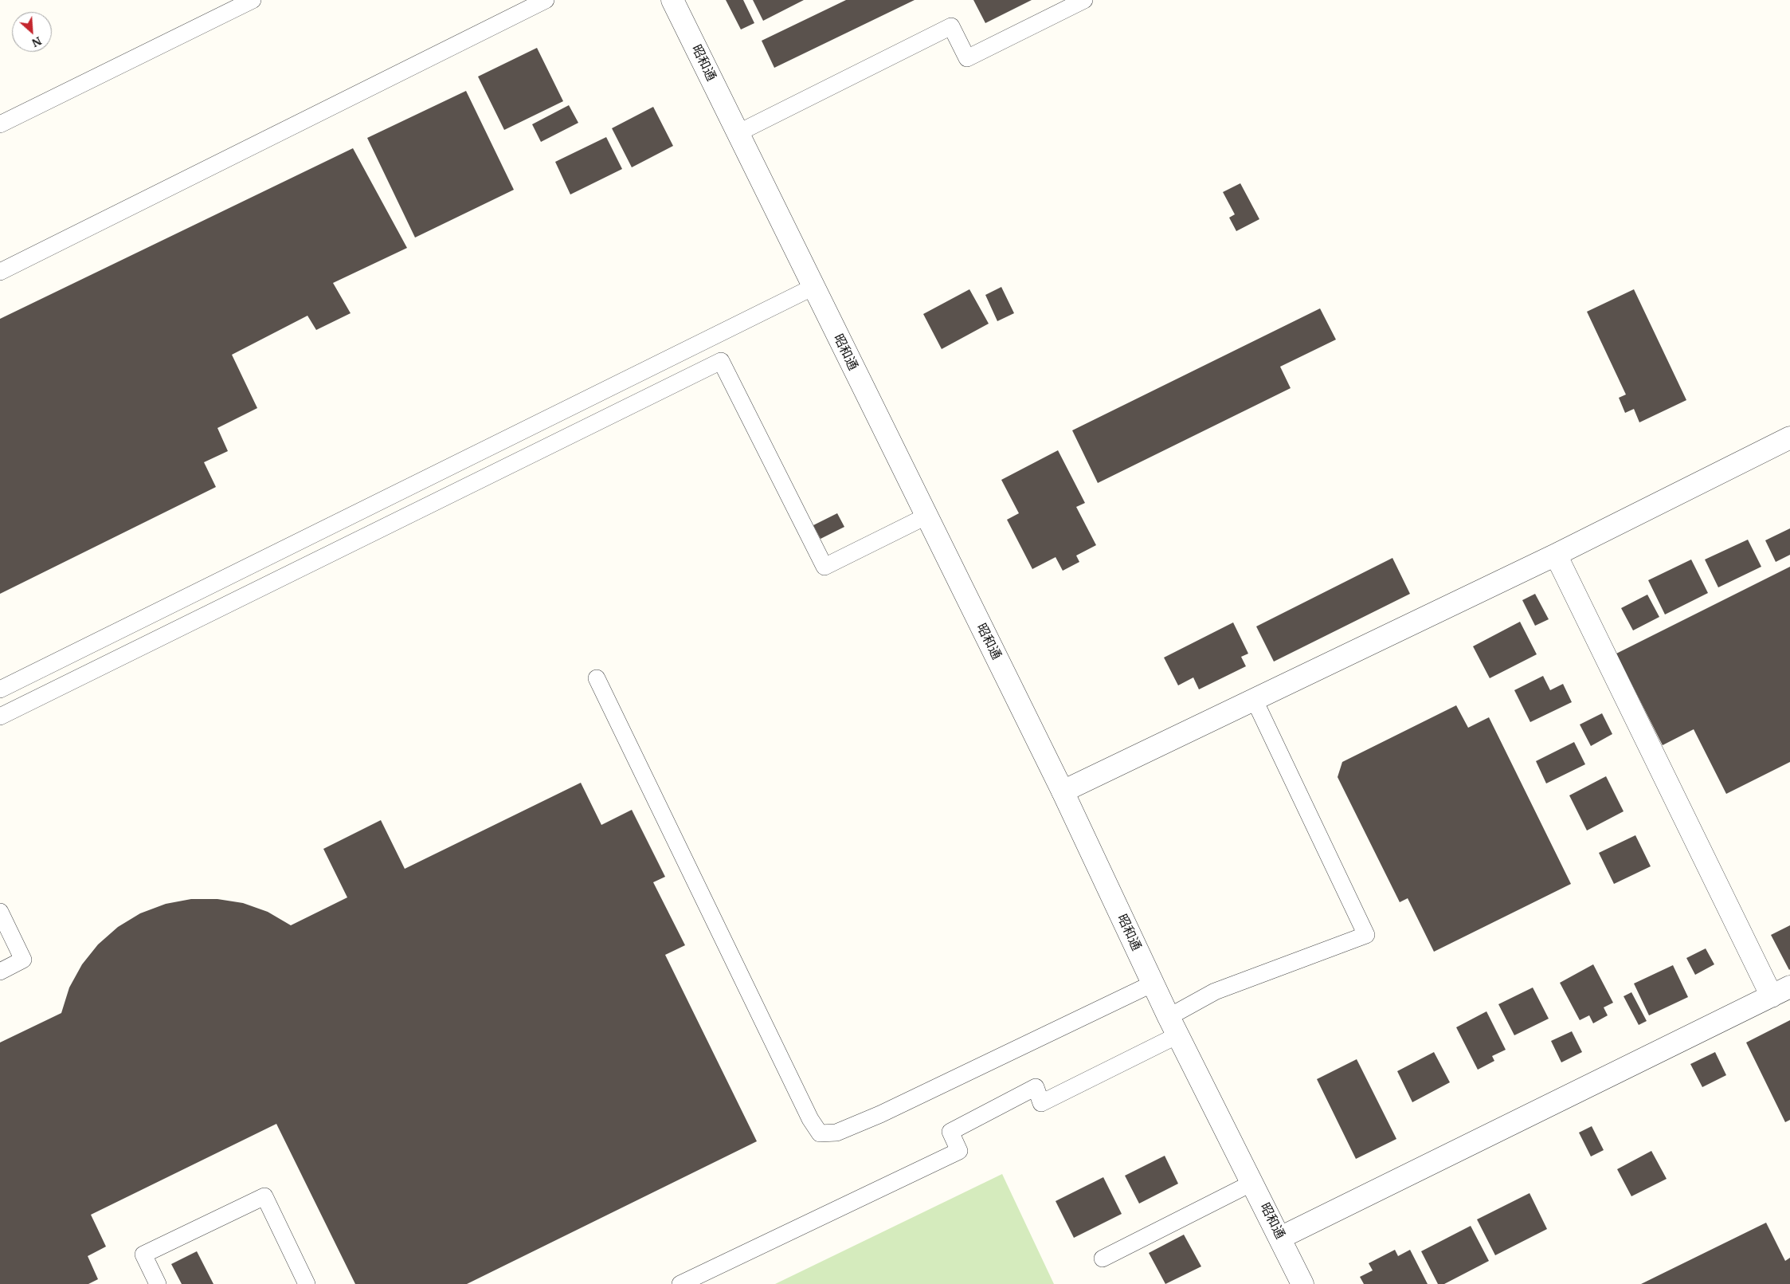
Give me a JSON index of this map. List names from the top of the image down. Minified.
{"streets":{"street":["昭和通"]},"north":"bottom right"}
